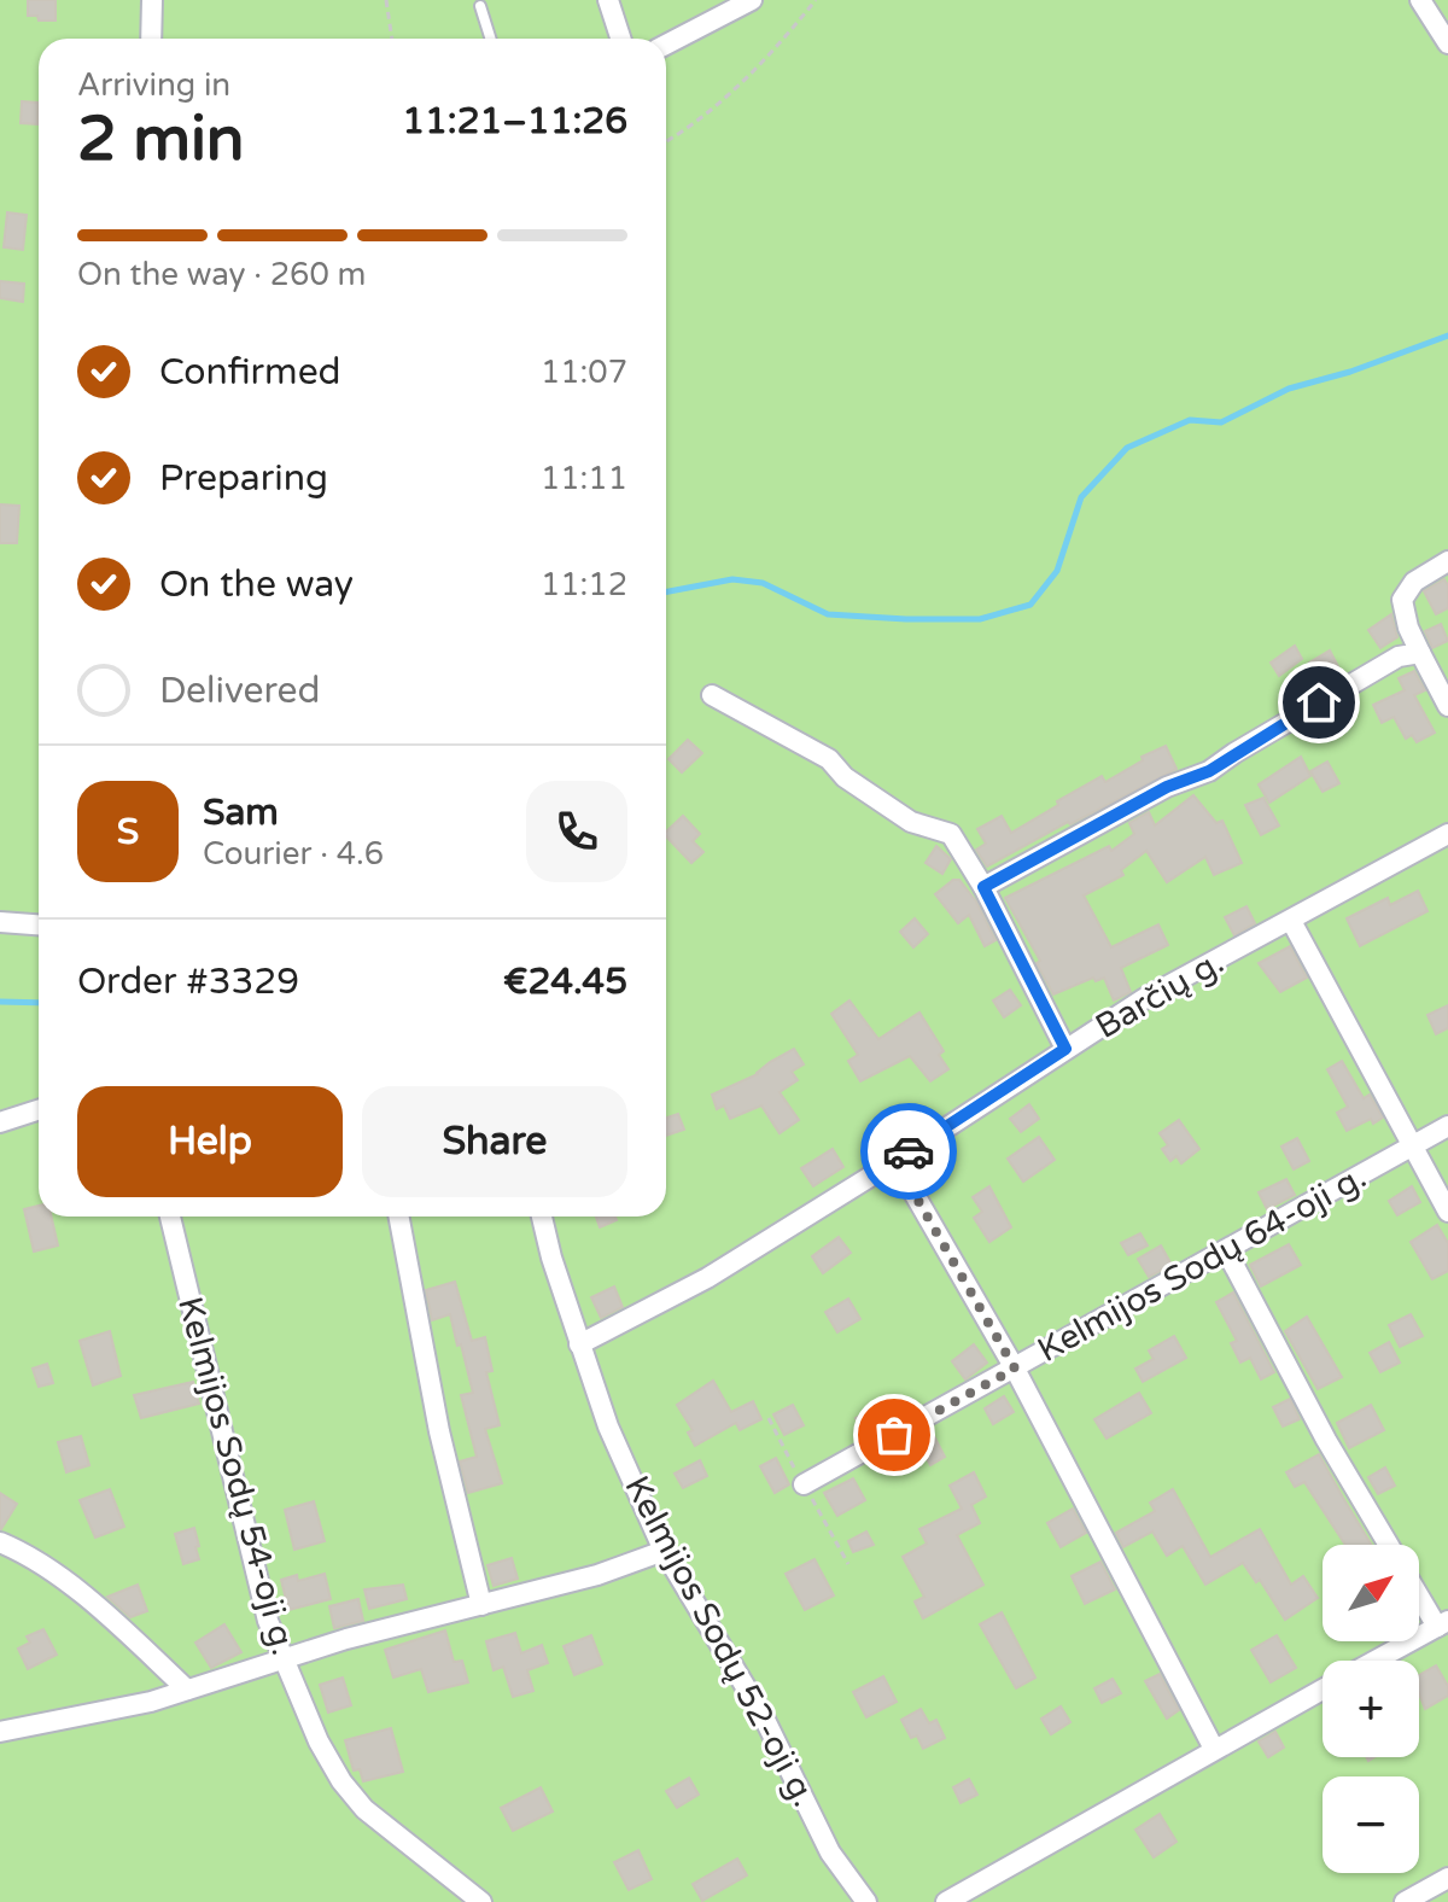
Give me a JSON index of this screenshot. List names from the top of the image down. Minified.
{"streets":{"street":["Barčių g.","Kelmijos Sodų 64-oji g.","Kelmijos Sodų 54-oji g.","Kelmijos Sodų 52-oji g."]},"crossings":[["Barčių g.","Kelmijos Sodų 52-oji g."]],"north":"top right","page":{"heading":["2 min","Arriving in","11:21–11:26"],"panel":["Sam","Courier · 4.6","Order #3329","€24.45"],"bar":"On the way · 260 m","list":[["Confirmed","11:07"],["Preparing","11:11"],["On the way","11:12"],"Delivered"],"round":"S","buttons":["Help","Share"],"map_buttons":["+","−"]}}
